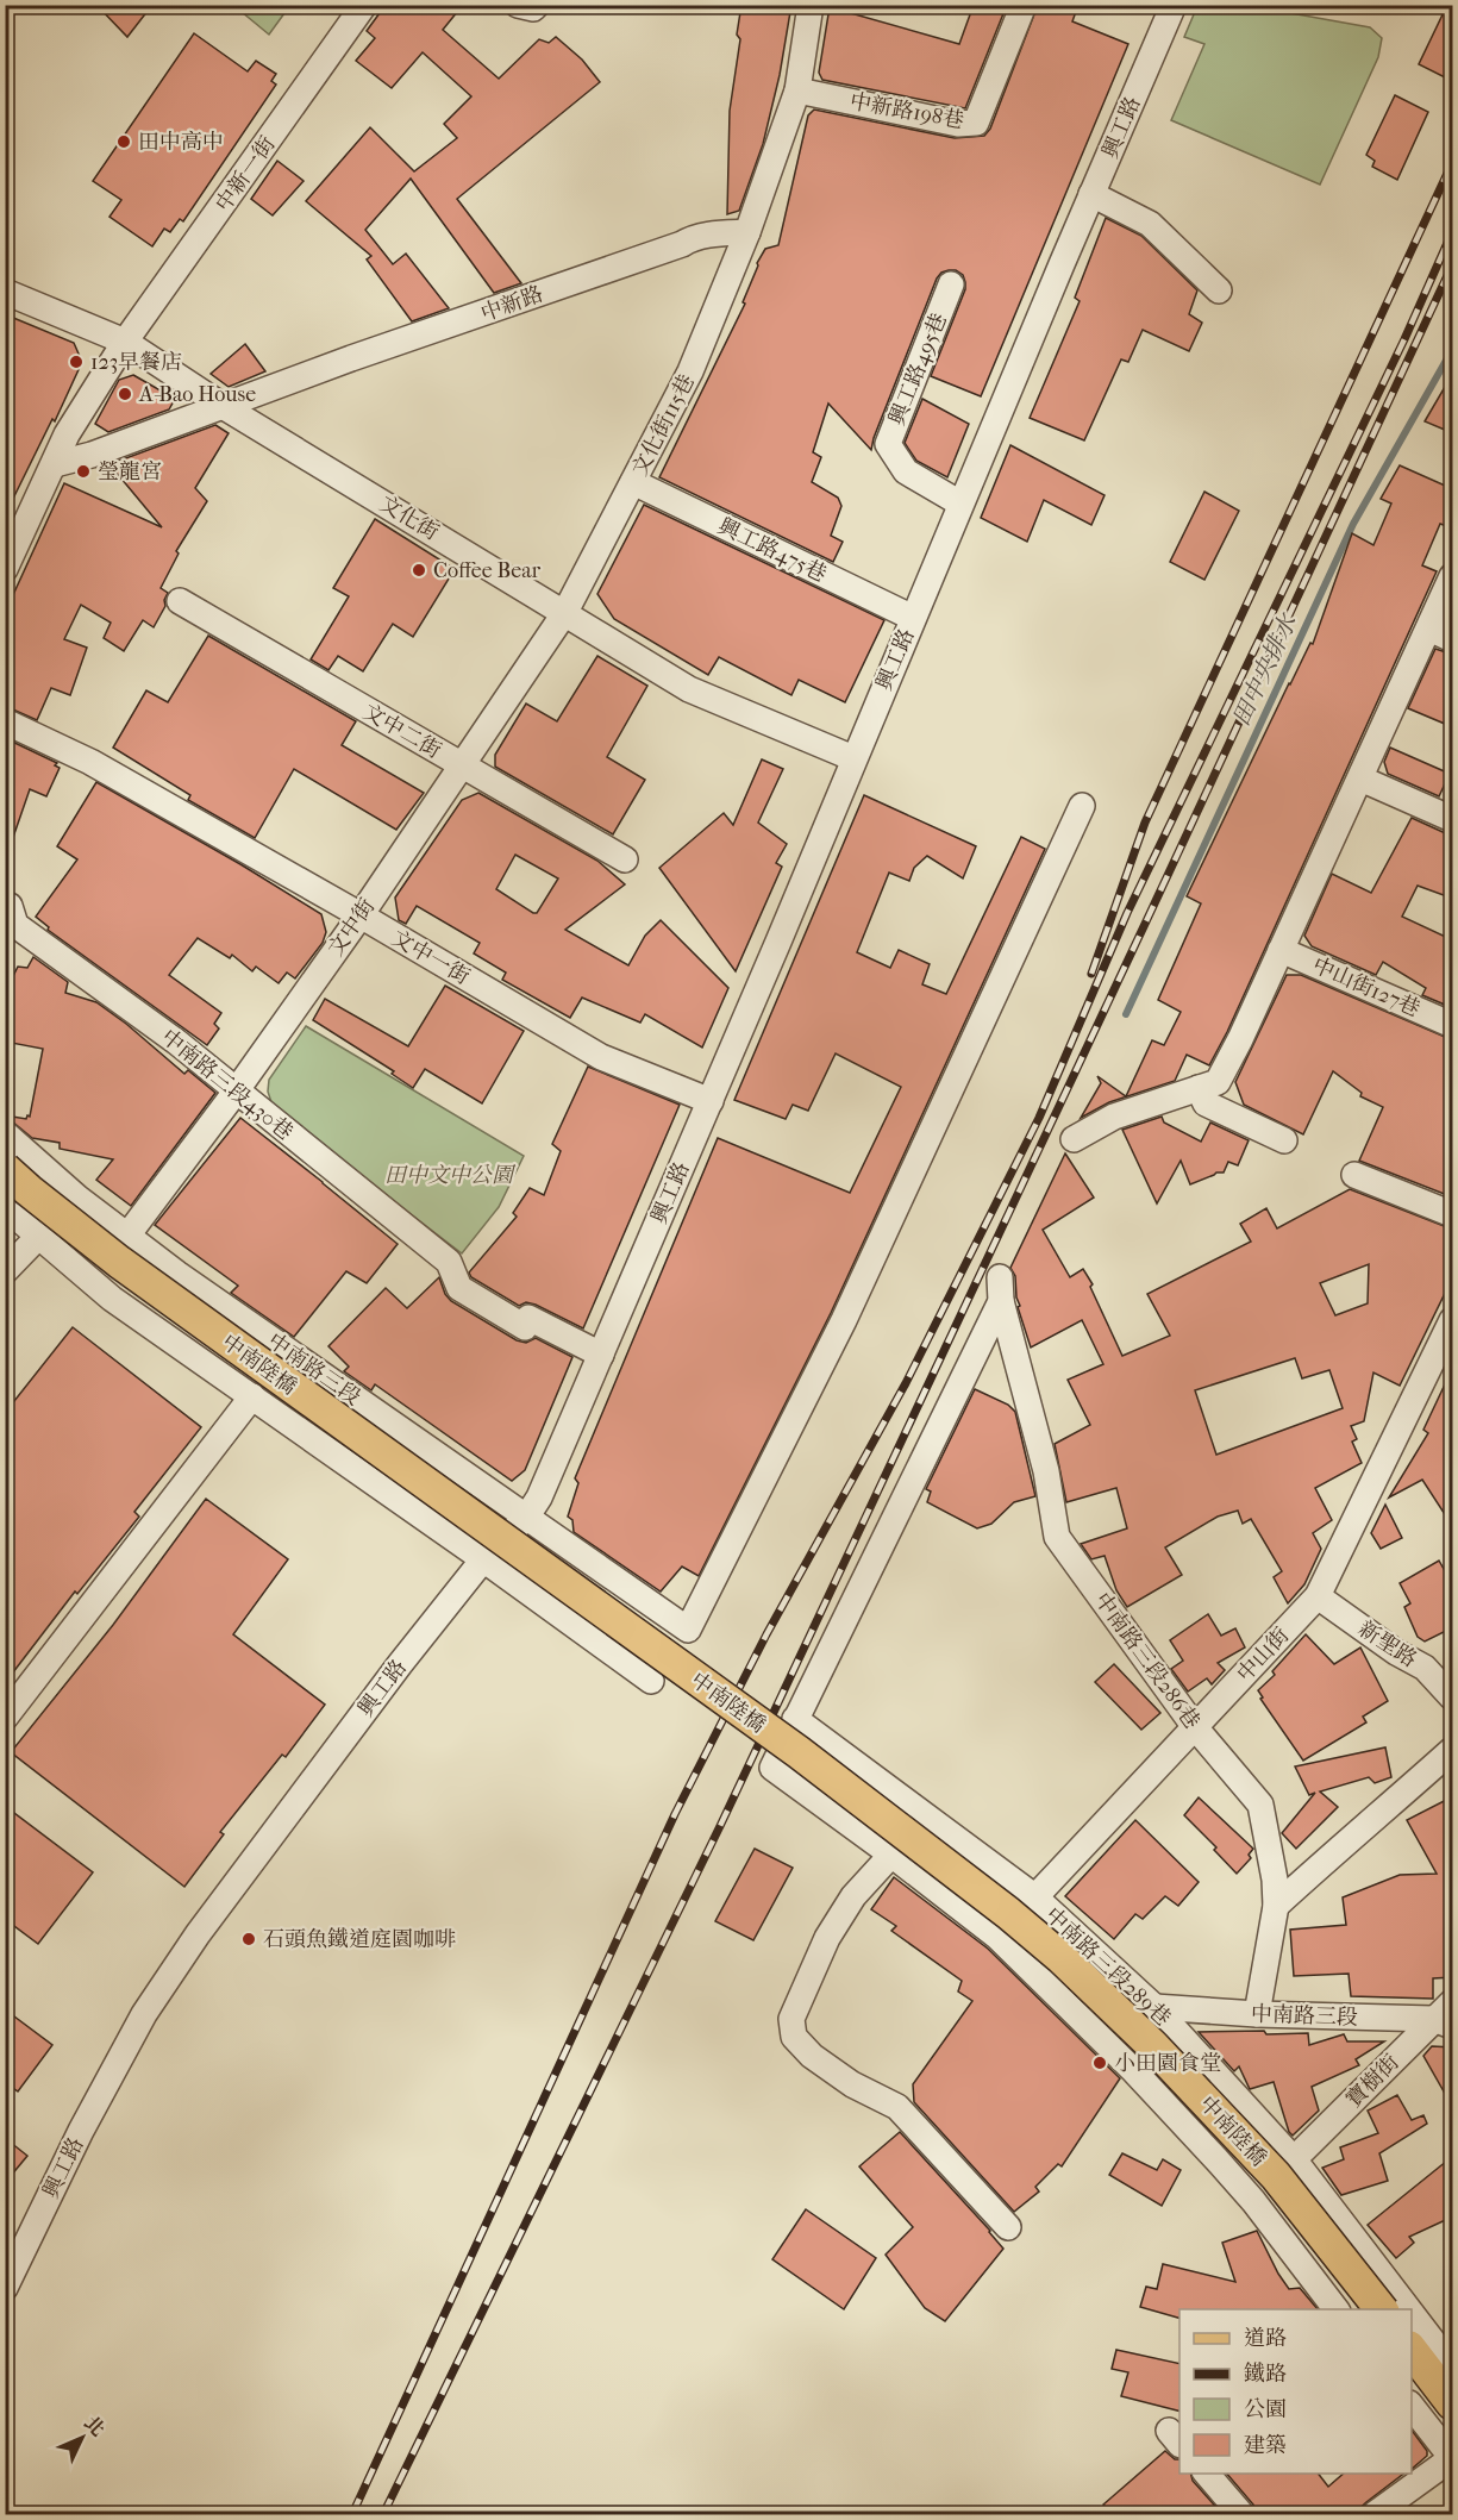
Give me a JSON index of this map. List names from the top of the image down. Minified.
{"streets":{"main road":["中南陸橋"],"street":["中新路198巷","興工路","中新一街","中新路","興工路495巷","文化街115巷","文化街","興工路475巷","文中二街","文中街","文中一街","中山街127巷","中南路三段430巷","中南路三段","新聖路","中山街","中南路三段286巷","中南路三段289巷","寶樹街"]},"crossings":[["興工路","興工路495巷"],["興工路","文化街"],["興工路","興工路475巷"],["興工路","文中一街"],["興工路","中南路三段430巷"],["興工路","中南路三段"],["中新一街","文化街"],["中新路","文化街115巷"],["中新路","文化街"],["文化街115巷","文化街"],["文化街115巷","興工路475巷"],["文化街115巷","文中街"],["文化街","文中街"],["文中二街","文中街"],["文中街","文中一街"],["文中街","中南路三段430巷"],["文中街","中南路三段"],["中南路三段","中南路三段286巷"],["中南路三段","中南路三段289巷"],["中南路三段","寶樹街"],["新聖路","中山街"],["中山街","中南路三段286巷"],["中山街","中南路三段289巷"],["中南路三段286巷","中南路三段289巷"],["中南路三段289巷","寶樹街"]],"water":["田中央排水"],"parks":["田中文中公園"],"places":["田中高中","123早餐店","A-Bao House","瑩龍宮","Coffee Bear","石頭魚鐵道庭園咖啡","小田園食堂"],"legend":["道路","鐵路","公園","建築"],"north":"top right"}
